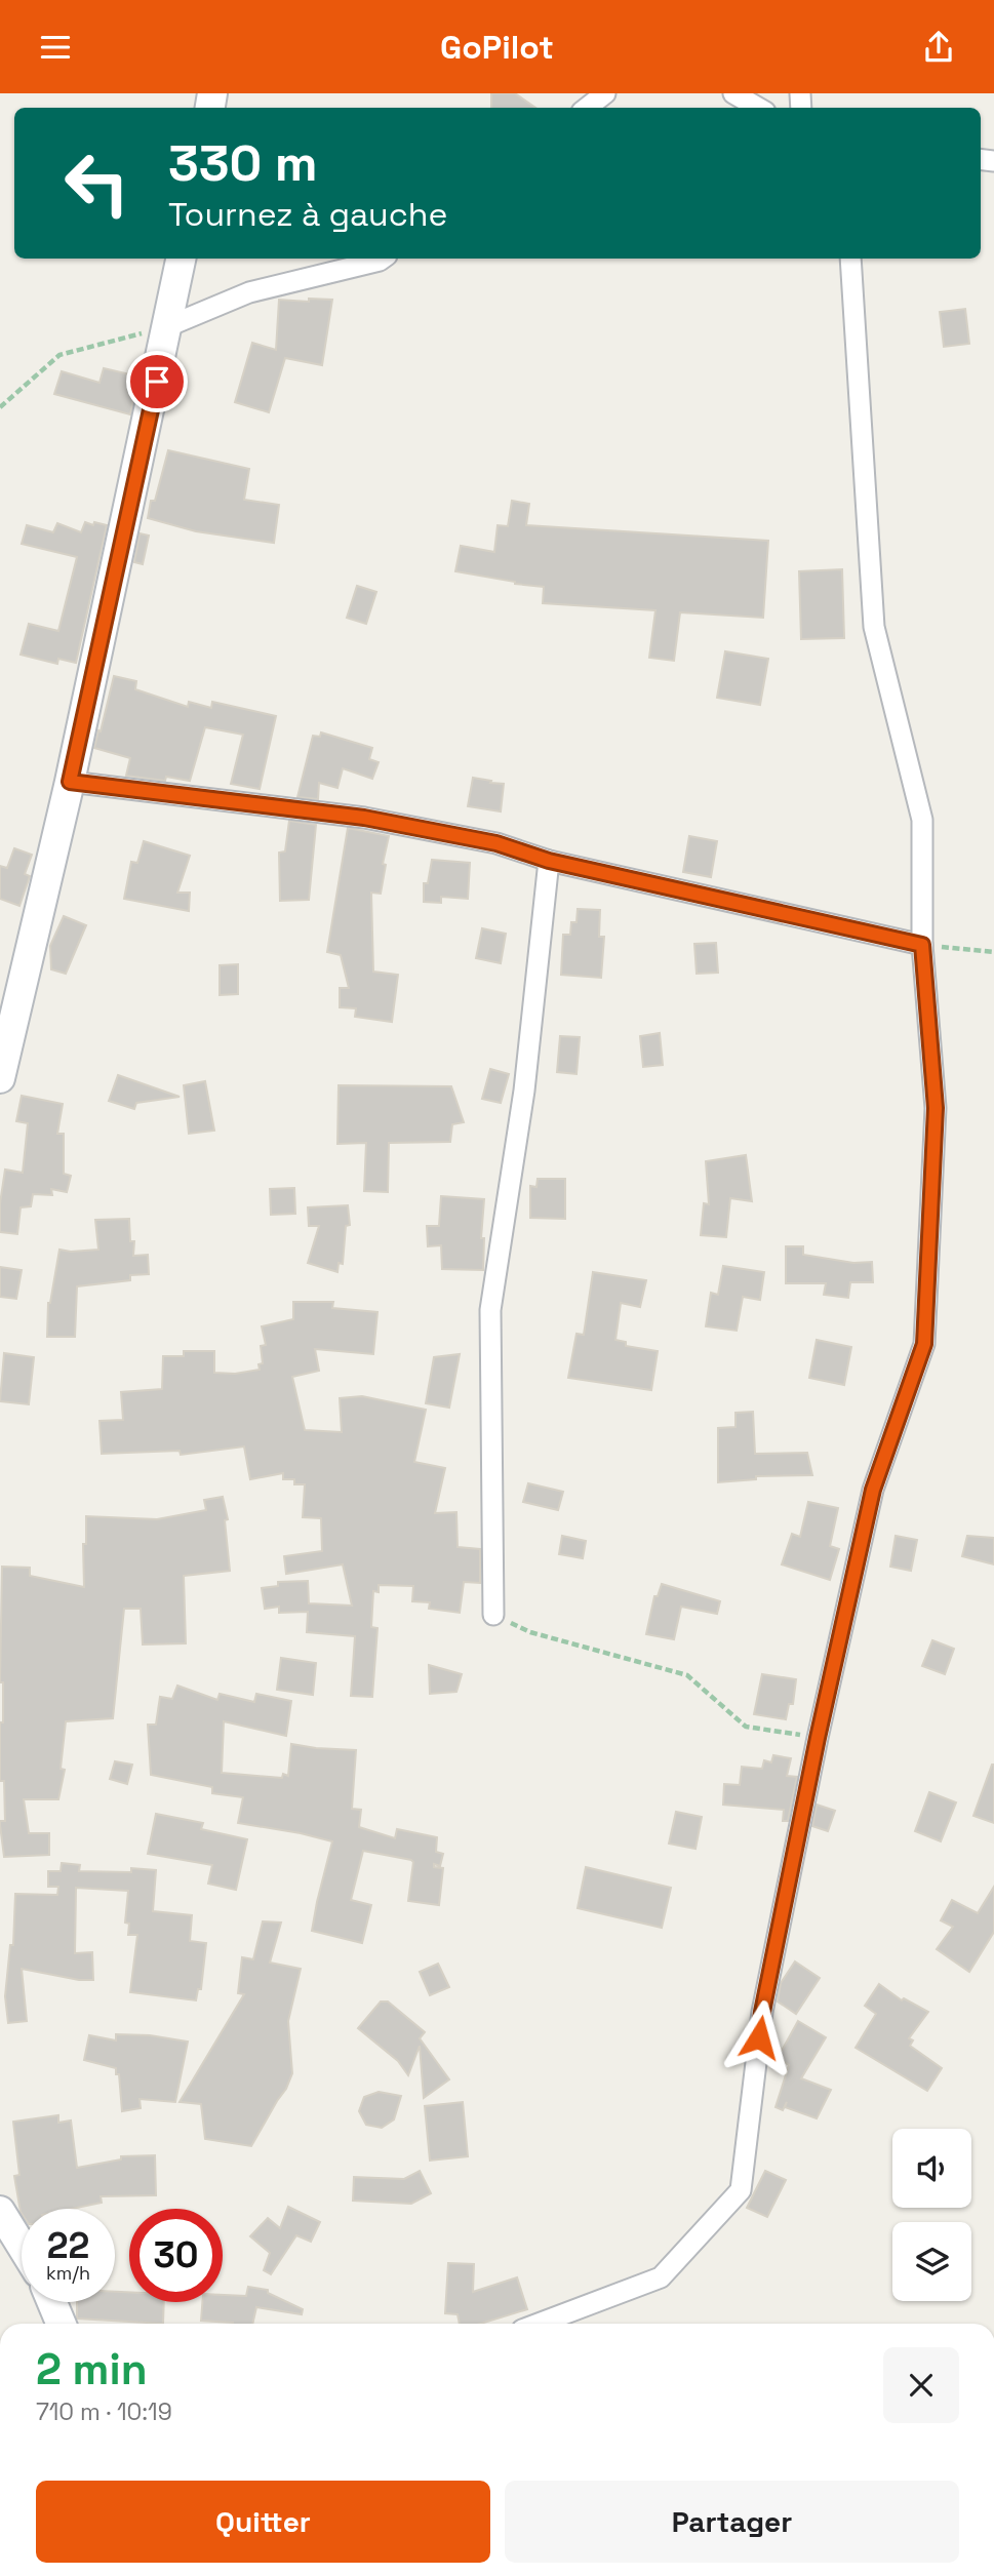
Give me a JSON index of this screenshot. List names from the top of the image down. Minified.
{"page":{"header":"GoPilot","turn":["330 m","Tournez à gauche"],"speed":"22 km/h","limit":"30","heading":["2 min","710 m · 10:19"],"buttons":["Quitter","Partager"]}}
